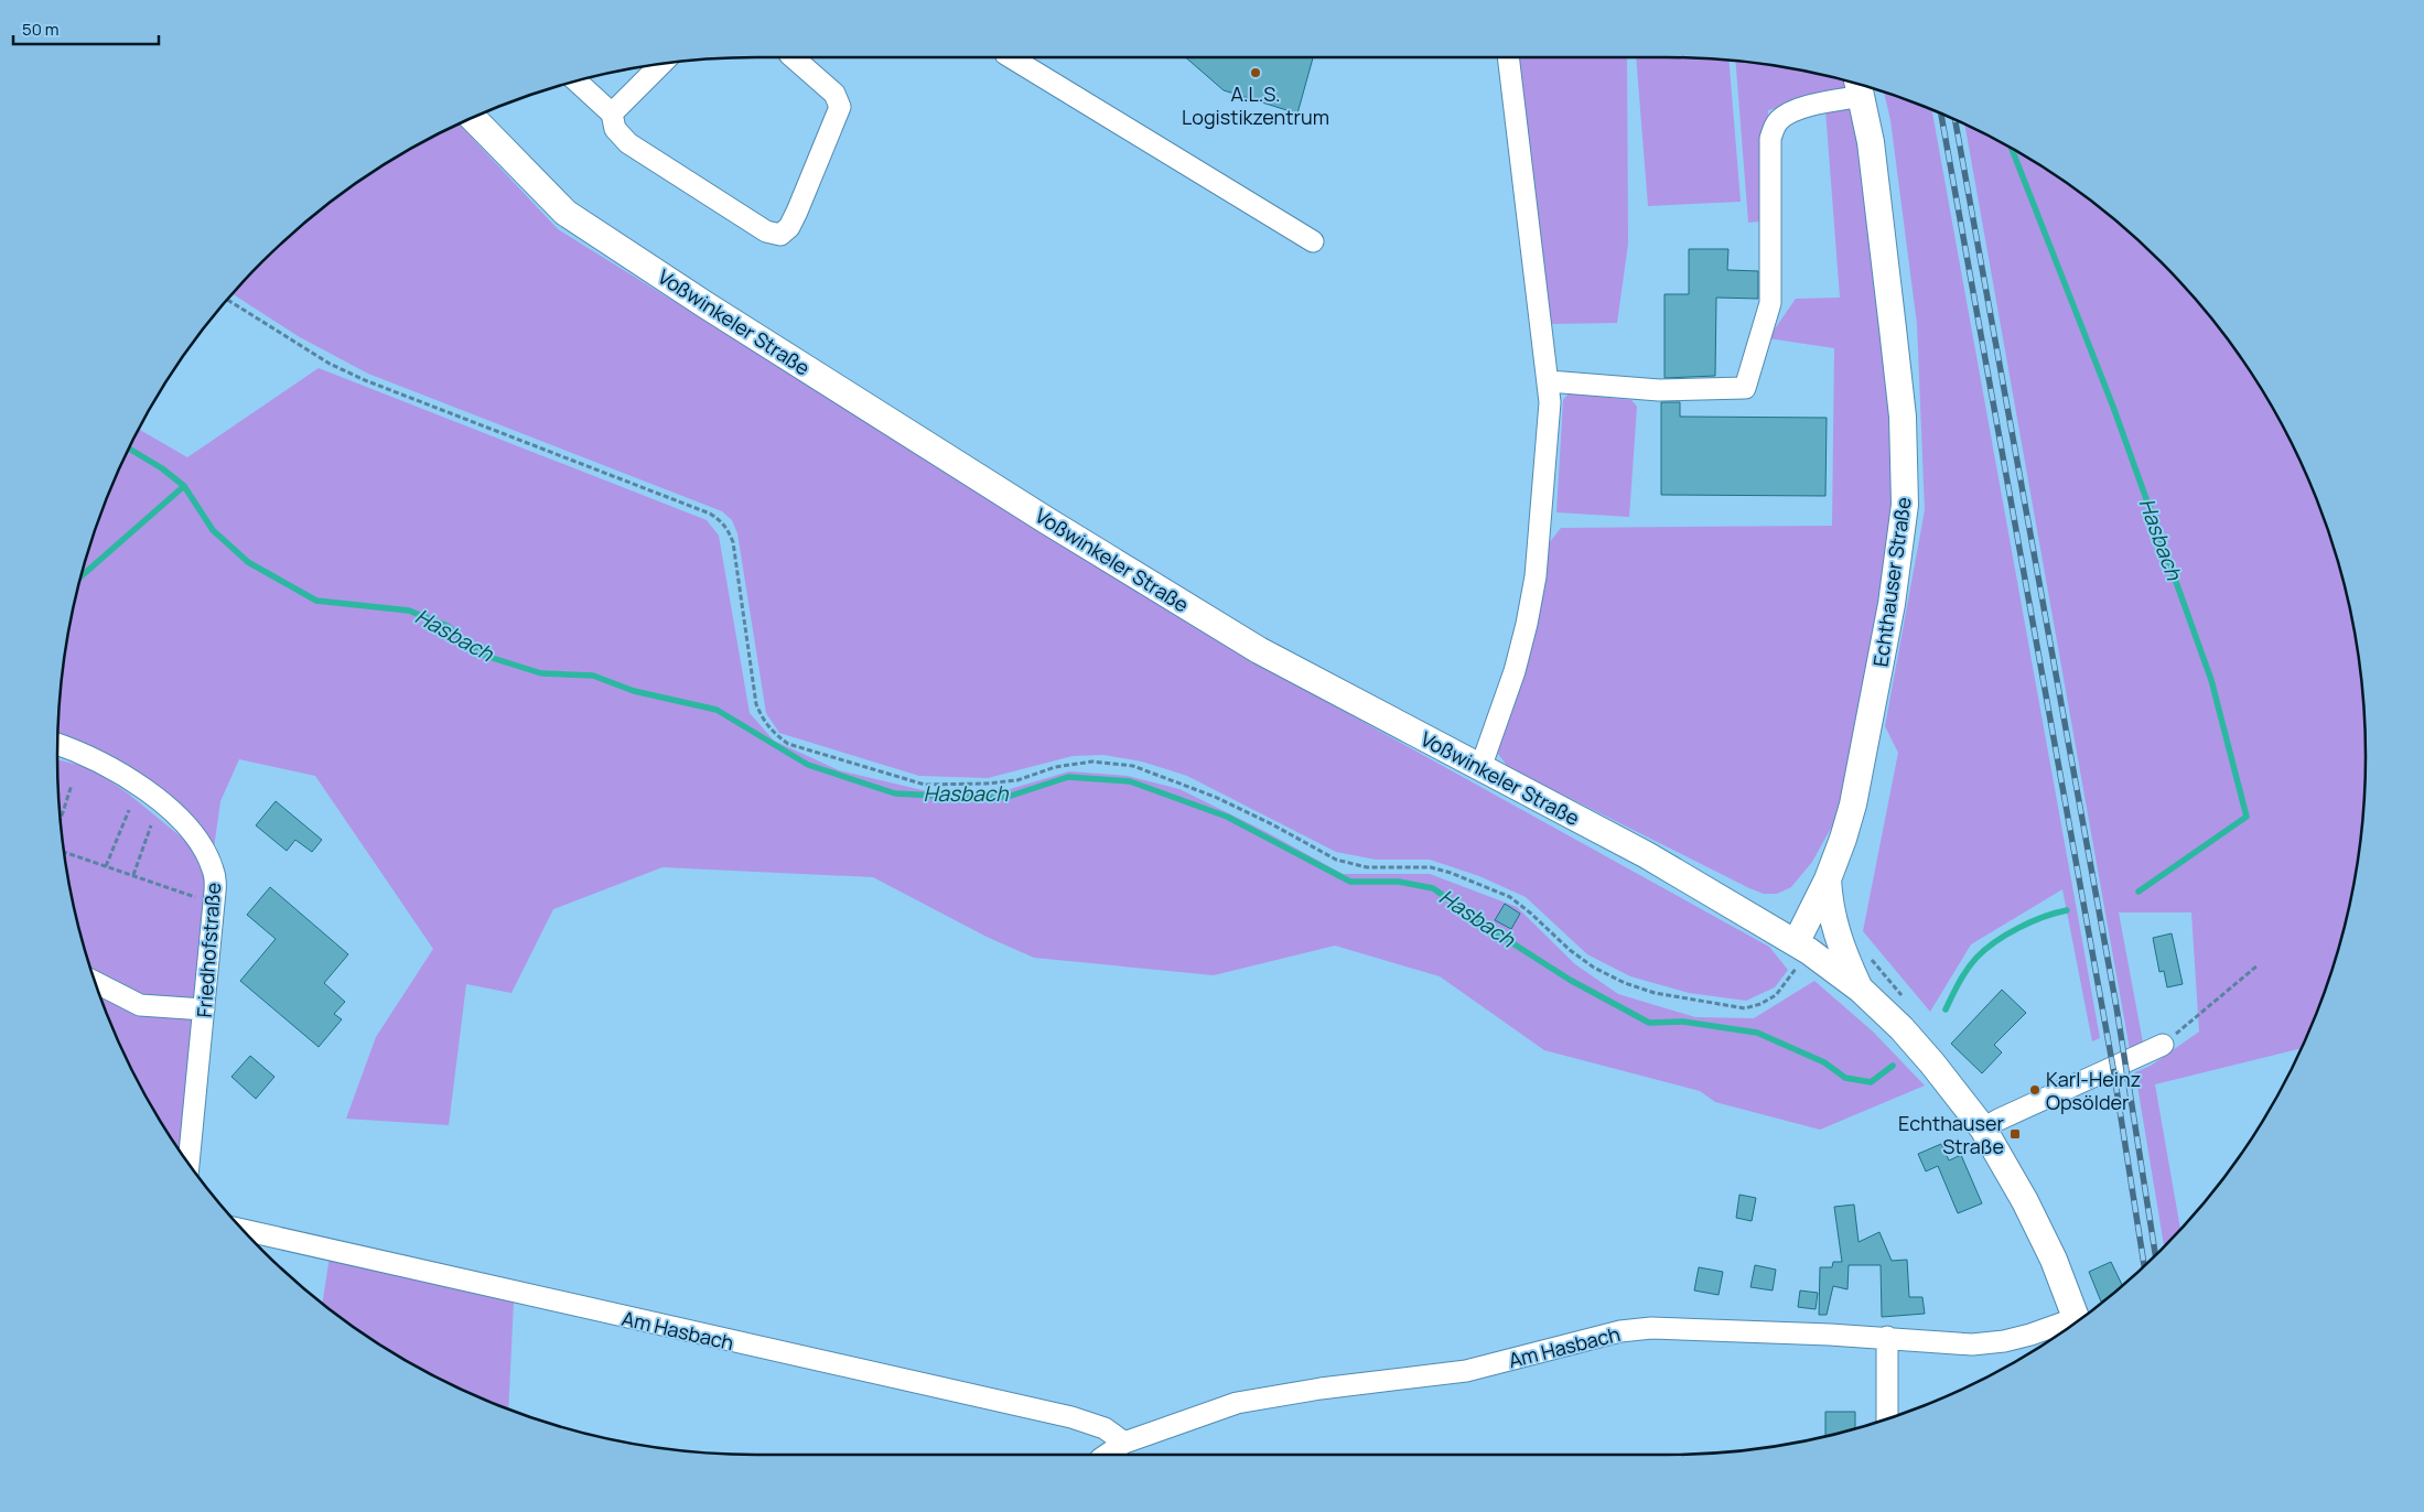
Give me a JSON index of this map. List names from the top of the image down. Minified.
{"streets":{"main road":["Voßwinkeler Straße","Echthauser Straße"],"street":["Friedhofstraße","Am Hasbach"]},"crossings":[["Voßwinkeler Straße","Echthauser Straße"]],"water":["Hasbach"],"places":{"other":["A.L.S. Logistikzentrum","Karl-Heinz Opsölder"],"transit":["Echthauser Straße"]},"scale_bar":"50 m"}
